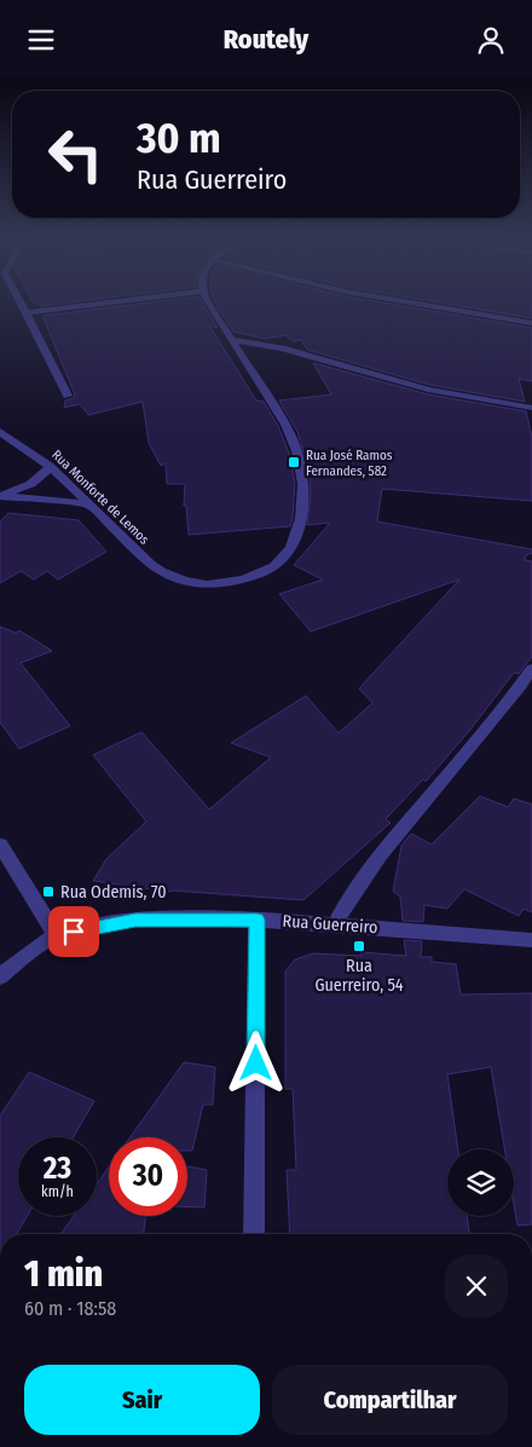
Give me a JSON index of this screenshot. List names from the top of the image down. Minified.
{"streets":{"street":["Rua Monforte de Lemos","Rua Guerreiro"]},"places":{"transit":["Rua José Ramos Fernandes, 582","Rua Odemis, 70","Rua Guerreiro, 54"]},"page":{"header":"Routely","turn":["30 m","Rua Guerreiro"],"speed":"23 km/h","limit":"30","heading":["1 min","60 m · 18:58"],"buttons":["Sair","Compartilhar"]}}
